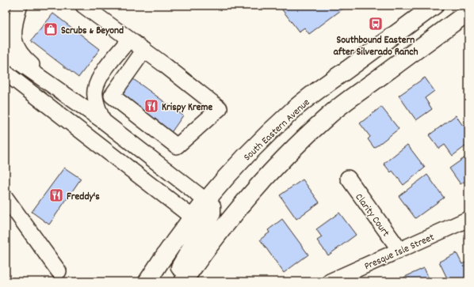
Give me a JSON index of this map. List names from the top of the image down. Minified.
{"streets":{"main road":["South Eastern Avenue"],"street":["Clarity Court","Presque Isle Street"]},"crossings":[["Clarity Court","Presque Isle Street"]],"places":{"bus stop":["Southbound Eastern after Silverado Ranch"],"shop":["Scrubs & Beyond"],"restaurant":["Krispy Kreme","Freddy's"]}}
